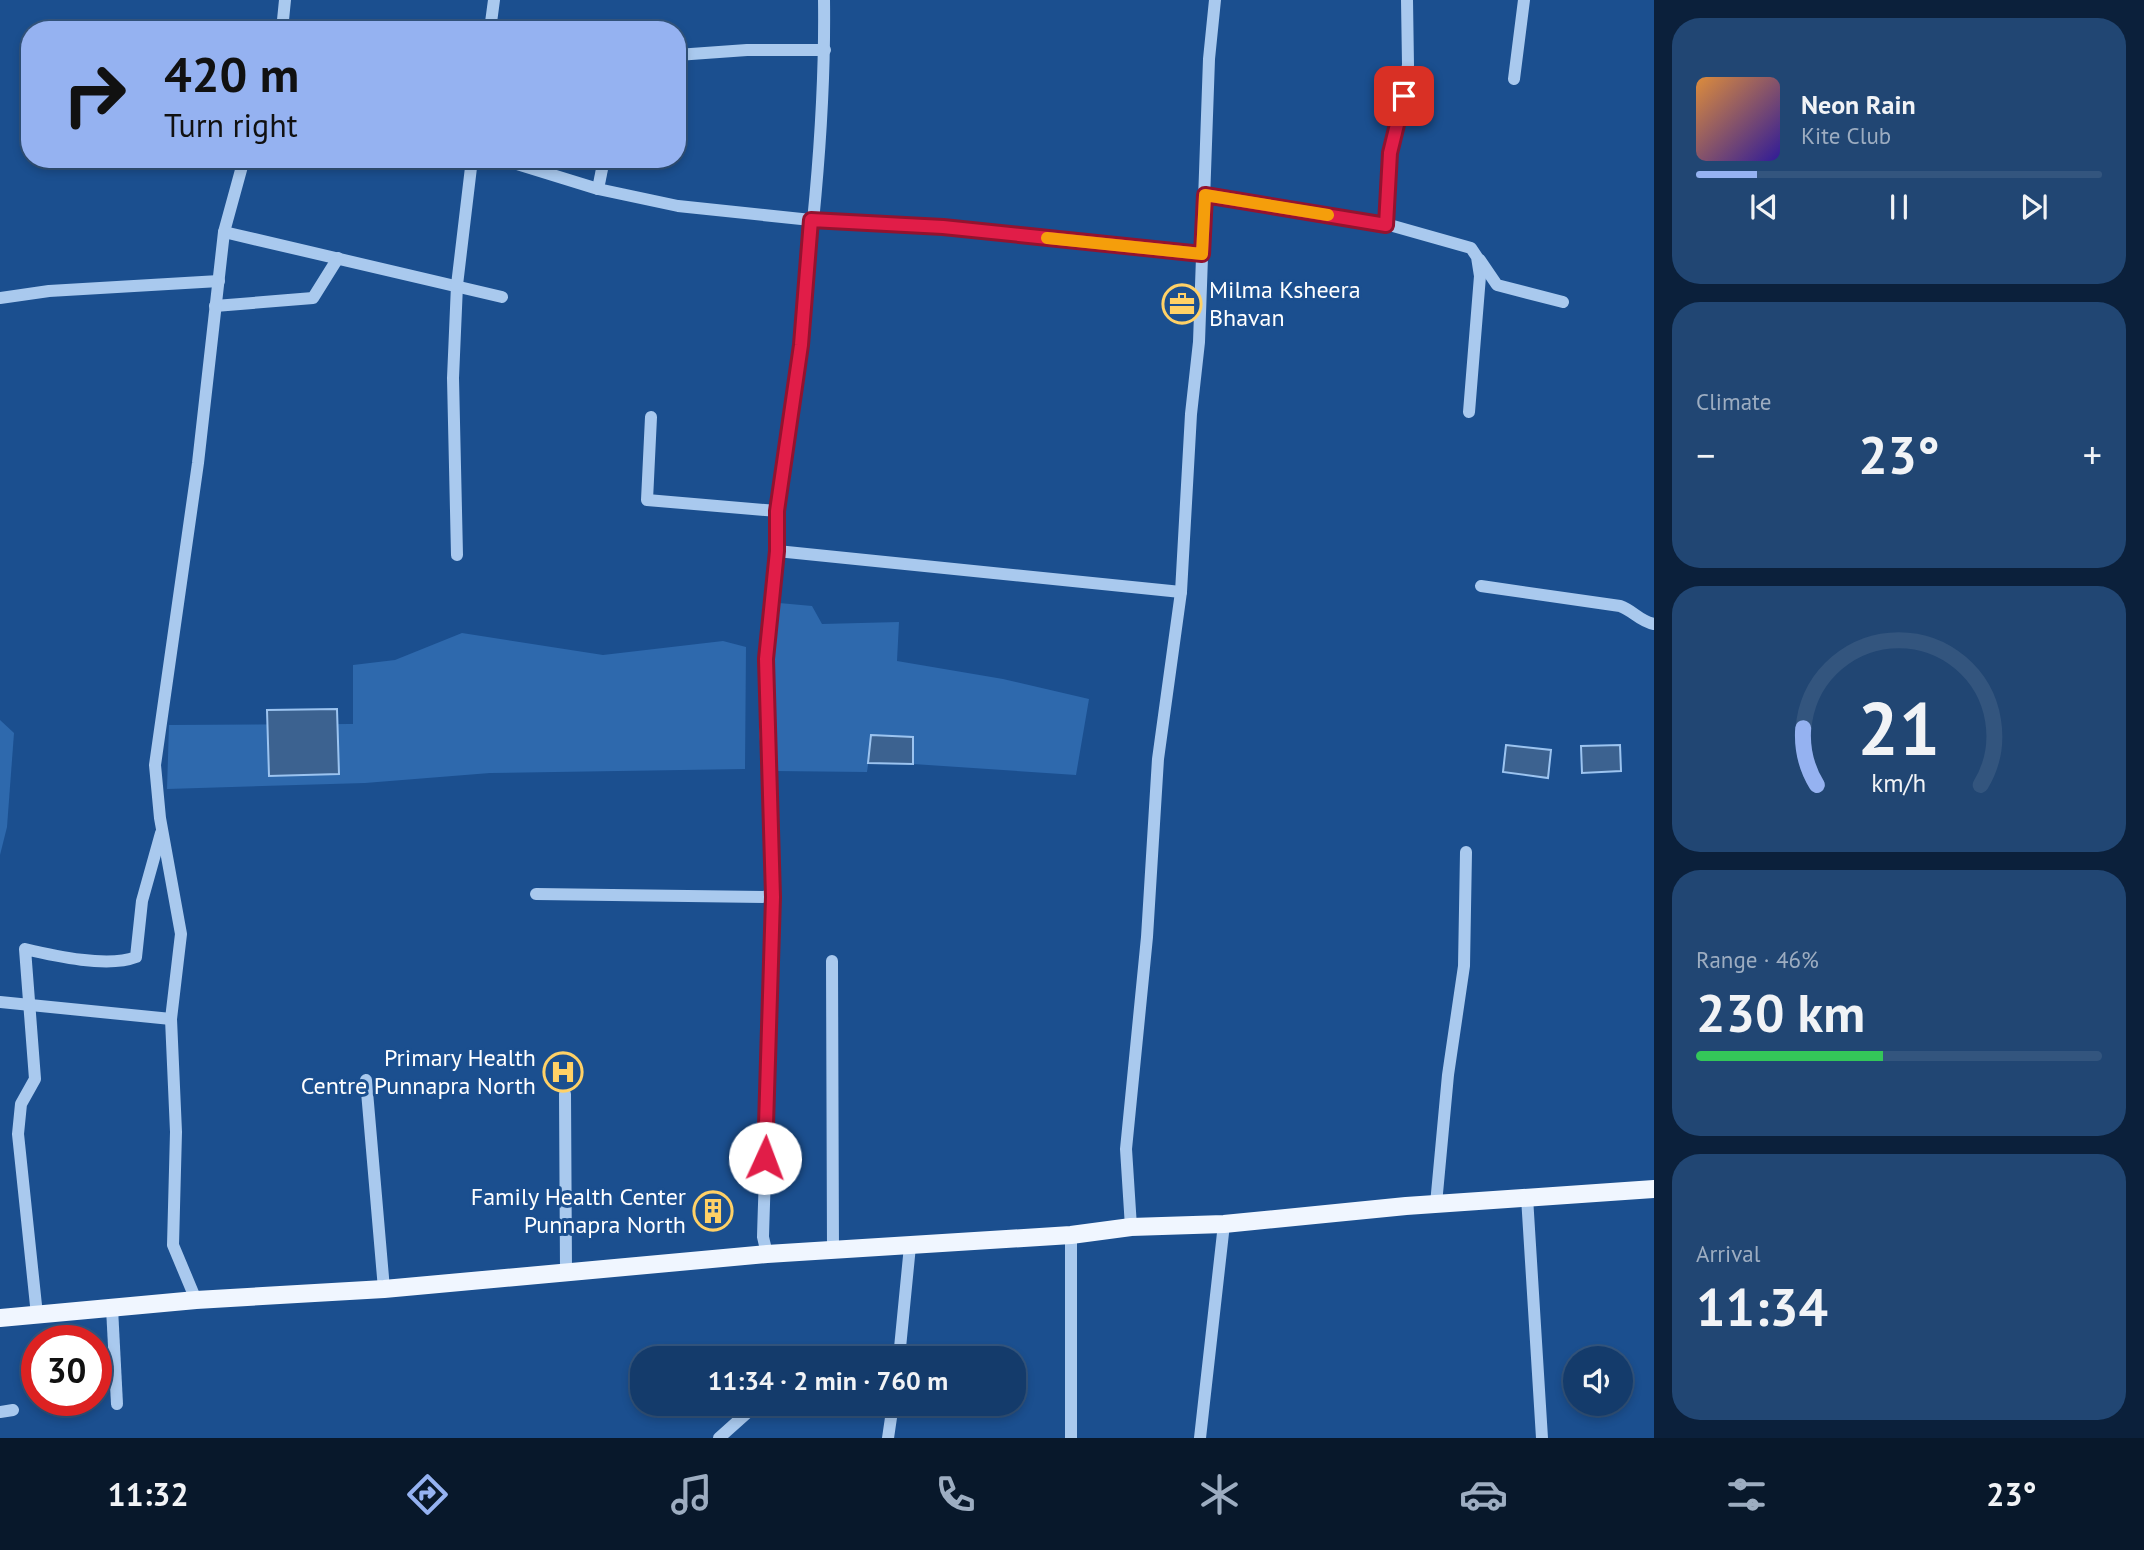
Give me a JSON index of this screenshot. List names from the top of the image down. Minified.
{"places":{"office":["Milma Ksheera Bhavan"],"hospital":["Primary Health Centre Punnapra North"],"building":["Family Health Center Punnapra North"]},"page":{"turn":["420 m","Turn right"],"song":["Neon Rain","Kite Club"],"tile":["Climate",["Range · 46%","230 km"],["Arrival","11:34"]],"heat":["−","23°","+"],"limit":"30","trip":"11:34 · 2 min · 760 m","tabs":["11:32","23°"],"gauge":["21","km/h"]}}
